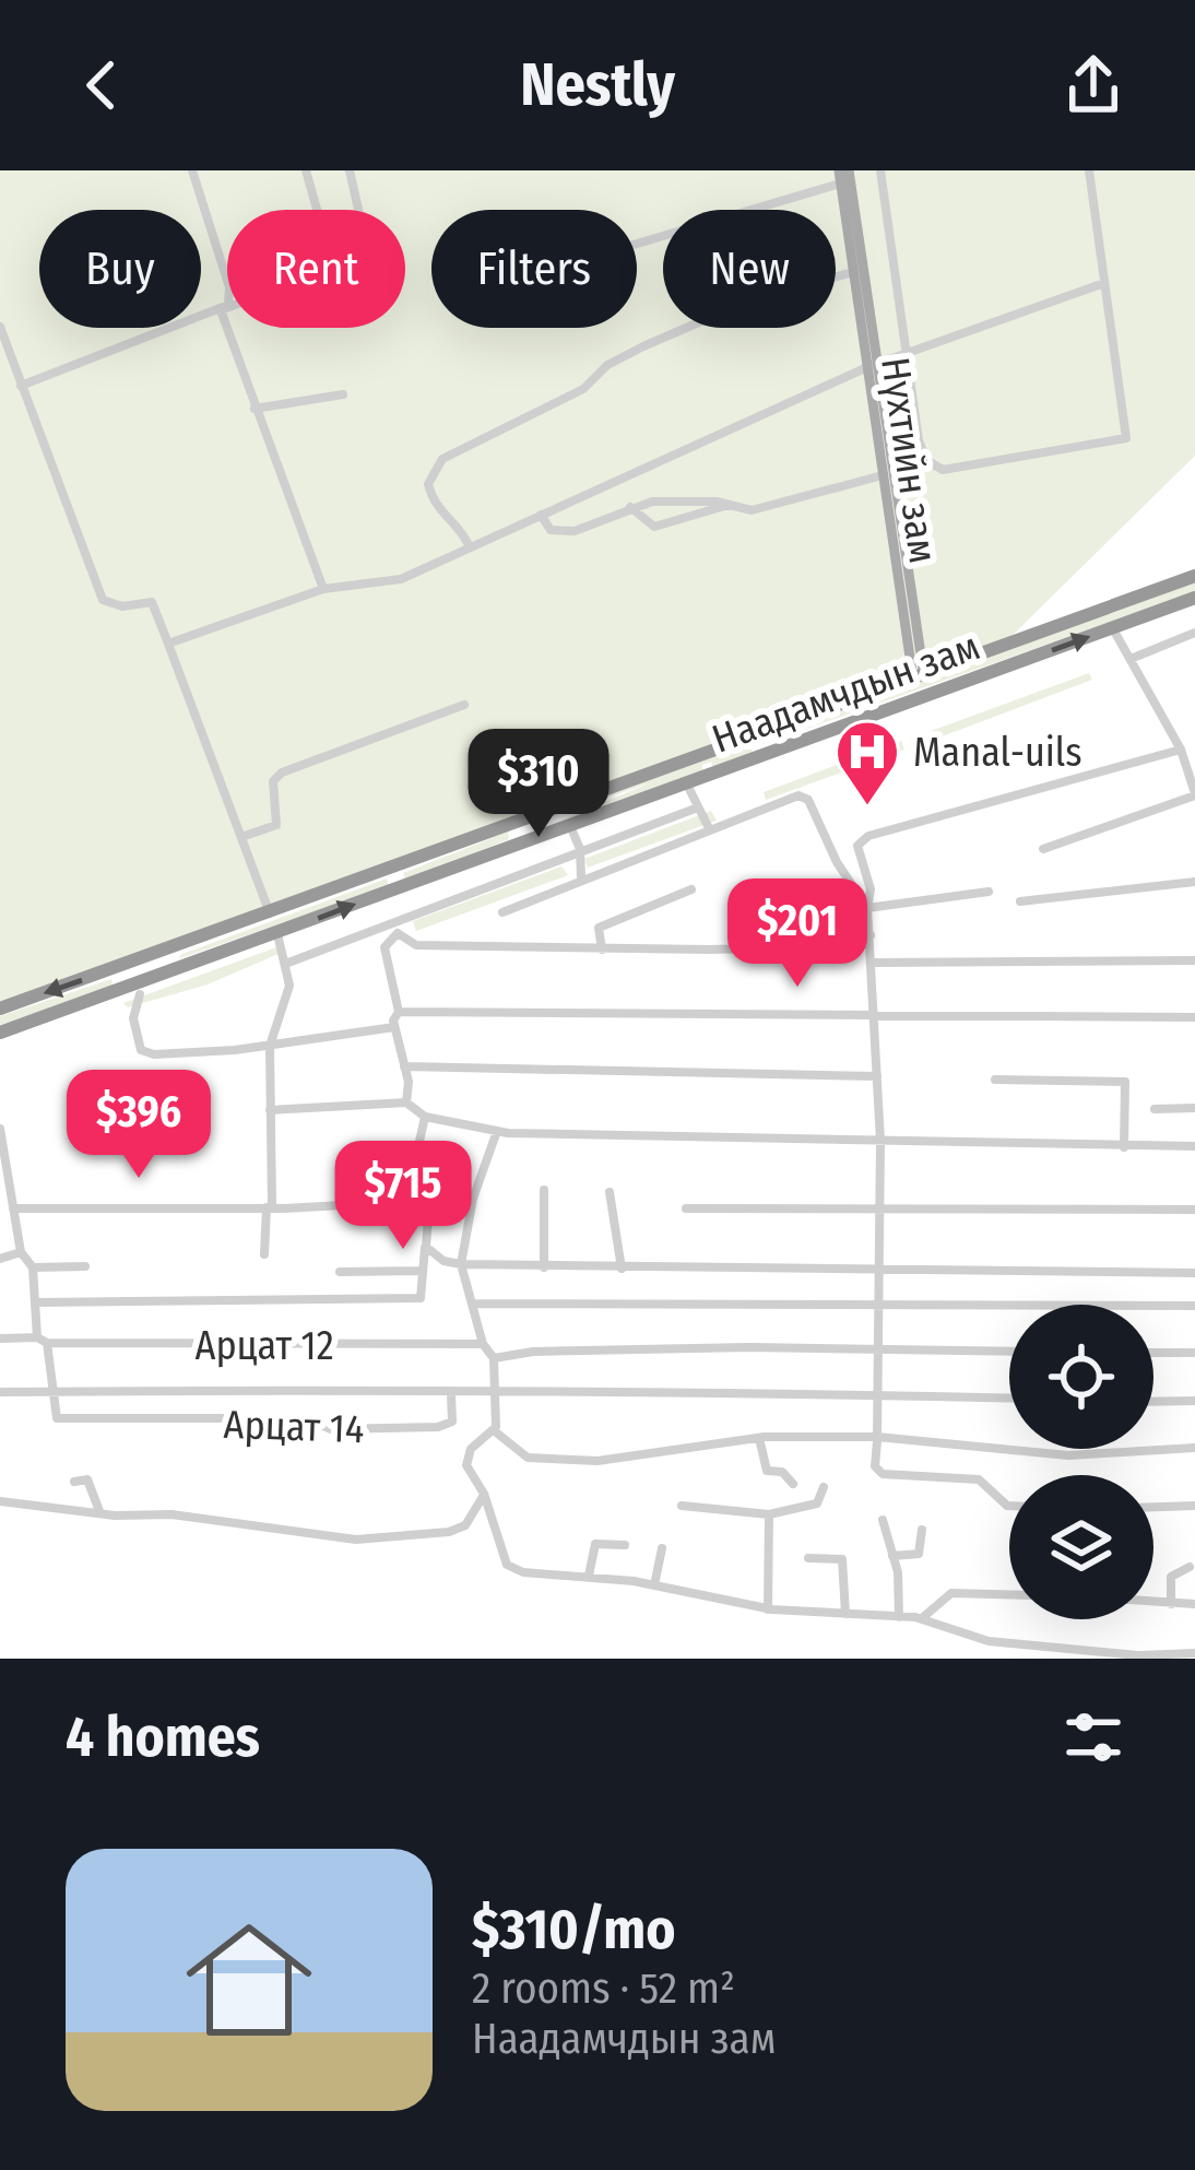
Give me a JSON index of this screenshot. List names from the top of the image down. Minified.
{"streets":{"highway":["Наадамчдын зам"],"main road":["Нүхтийн зам"],"street":["Арцат 12","Арцат 14"]},"crossings":[["Нүхтийн зам","Наадамчдын зам"]],"places":{"hospital":["Manal-uils"]},"page":{"header":"Nestly","chip":["Buy","Rent","Filters","New"],"price":["$310","$201","$396","$715"],"heading":"4 homes","list":[{"name":"$310/mo","note":"2 rooms · 52 m² · Наадамчдын зам"}]}}
